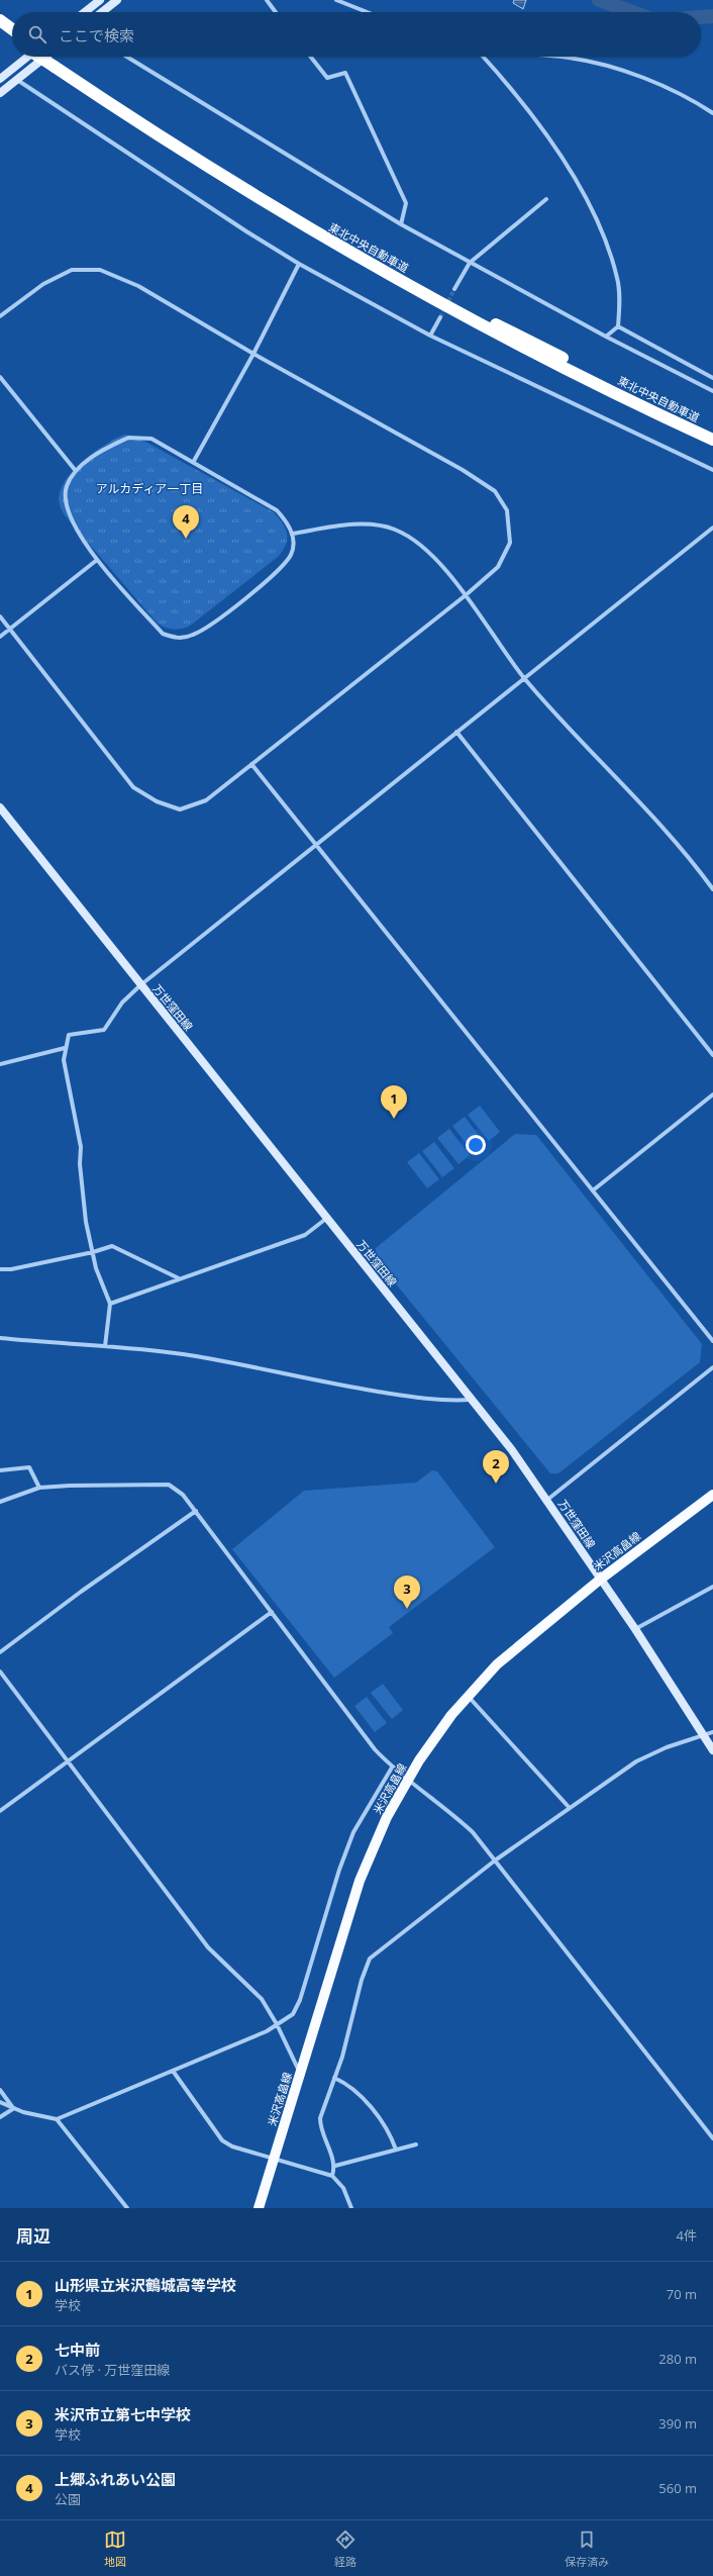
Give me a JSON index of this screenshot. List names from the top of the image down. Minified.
{"streets":{"highway":["東北中央自動車道"],"main road":["万世窪田線","米沢高畠線"]},"crossings":[["万世窪田線","米沢高畠線"]],"districts":["アルカディア一丁目"],"page":{"search":"ここで検索","pins":["4","1","2","3"],"heading":["周辺","4件"],"list":[{"mark":"1","name":"山形県立米沢鶴城高等学校","note":"学校","value":"70 m"},{"mark":"2","name":"七中前","note":"バス停 · 万世窪田線","value":"280 m"},{"mark":"3","name":"米沢市立第七中学校","note":"学校","value":"390 m"},{"mark":"4","name":"上郷ふれあい公園","note":"公園","value":"560 m"}],"nav":["地図","経路","保存済み"]}}
